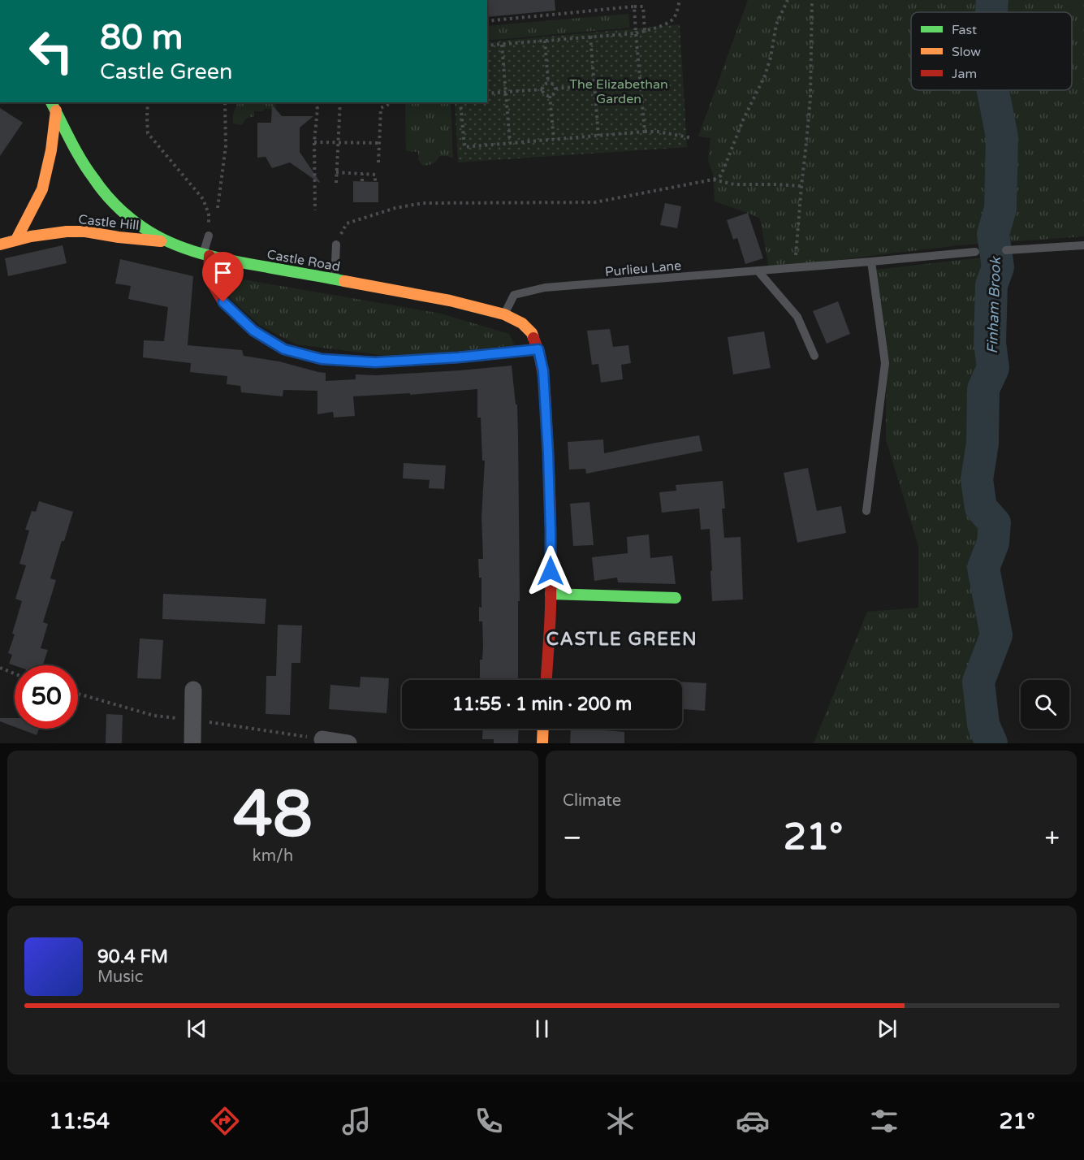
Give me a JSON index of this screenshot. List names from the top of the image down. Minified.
{"streets":{"main road":["Castle Hill","Castle Road"],"lane":["Purlieu Lane"]},"crossings":[["Castle Hill","Castle Road"],["Castle Road","Purlieu Lane"]],"districts":["CASTLE GREEN"],"water":["Finham Brook"],"parks":["The Elizabethan Garden"],"legend":["Fast","Slow","Jam"],"page":{"turn":["80 m","Castle Green"],"limit":"50","trip":"11:55 · 1 min · 200 m","tile":[["48","km/h"],"Climate"],"heat":["−","21°","+"],"song":["90.4 FM","Music"],"tabs":["11:54","21°"]}}
